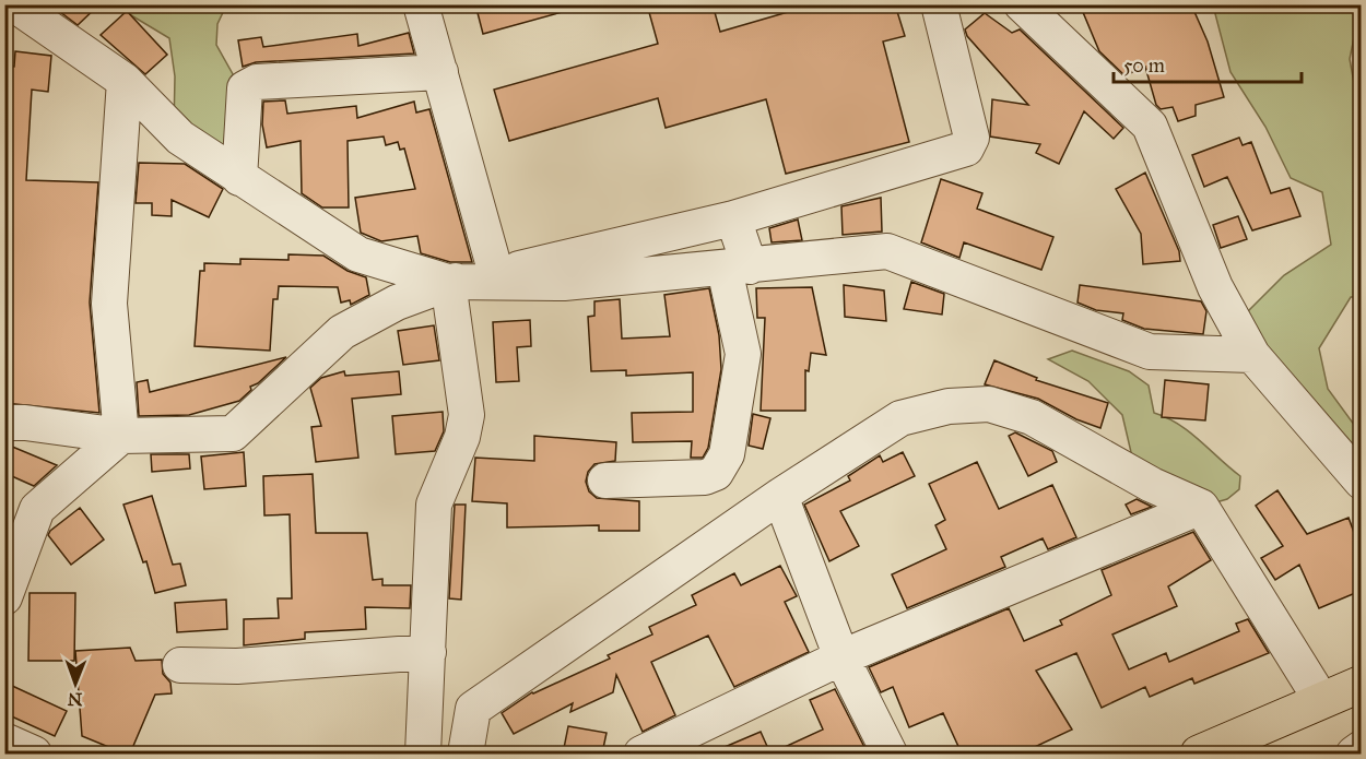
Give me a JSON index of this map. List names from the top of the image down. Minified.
{"scale_bar":"50 m","north":"bottom"}
